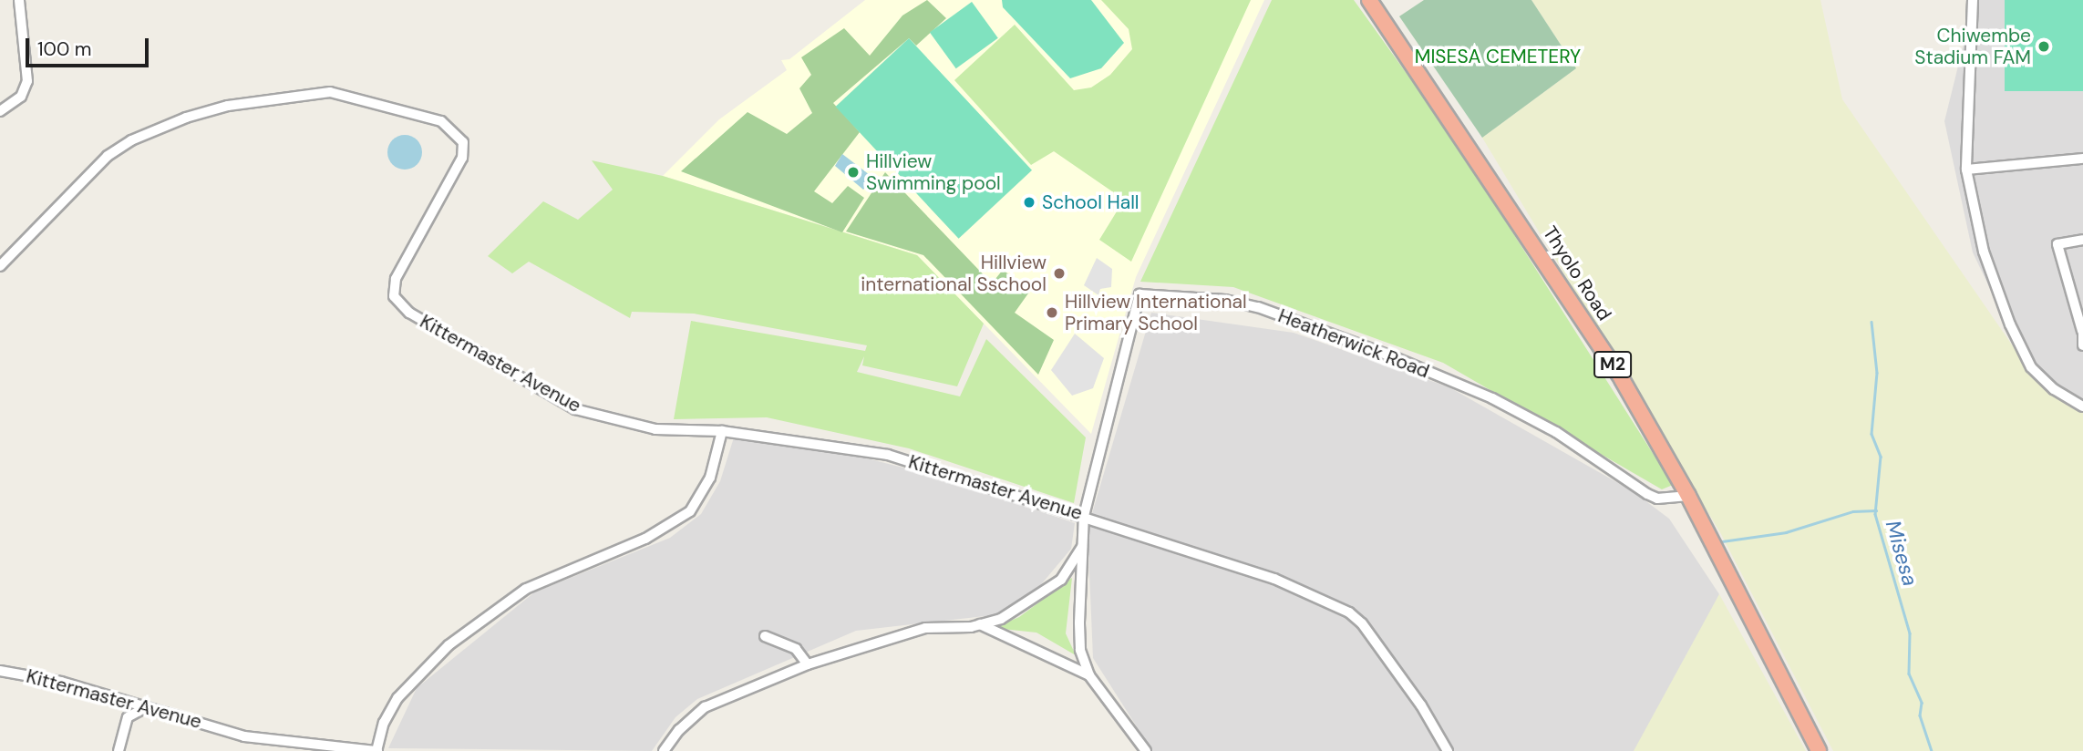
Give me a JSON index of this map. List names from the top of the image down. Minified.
{"streets":{"highway":["Thyolo Road","M2"],"street":["Heatherwick Road","Kittermaster Avenue"]},"crossings":[["Thyolo Road","Heatherwick Road"],["Heatherwick Road","Kittermaster Avenue"]],"water":["Misesa"],"parks":["MISESA CEMETERY"],"places":["Chiwembe Stadium FAM","Hillview Swimming pool","School Hall","Hillview international Sschool","Hillview International Primary School"],"scale_bar":"100 m"}
